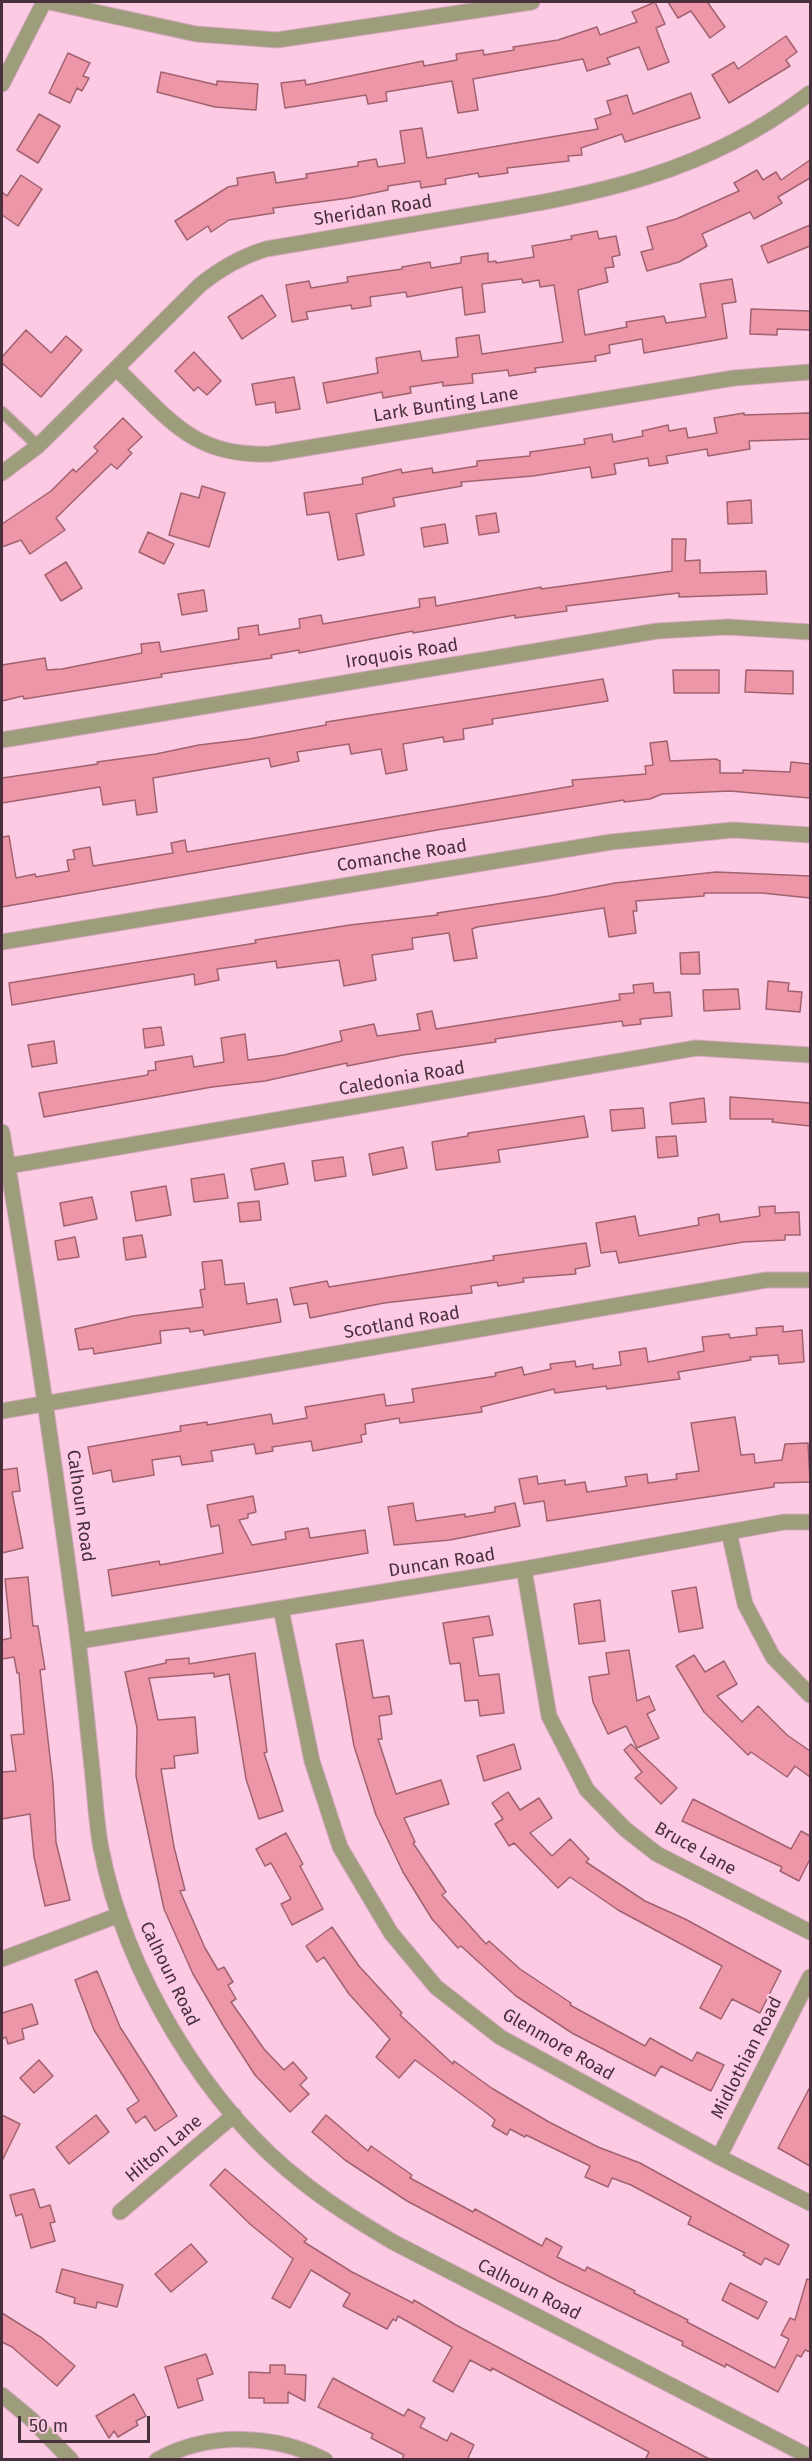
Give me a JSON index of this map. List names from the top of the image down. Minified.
{"streets":{"street":["Sheridan Road","Lark Bunting Lane","Iroquois Road","Comanche Road","Caledonia Road","Scotland Road","Calhoun Road","Duncan Road","Bruce Lane","Glenmore Road","Midlothian Road","Hilton Lane"]},"crossings":[["Sheridan Road","Lark Bunting Lane"],["Caledonia Road","Calhoun Road"],["Scotland Road","Calhoun Road"],["Calhoun Road","Duncan Road"],["Calhoun Road","Hilton Lane"],["Duncan Road","Bruce Lane"],["Duncan Road","Glenmore Road"],["Glenmore Road","Midlothian Road"]],"scale_bar":"50 m"}
